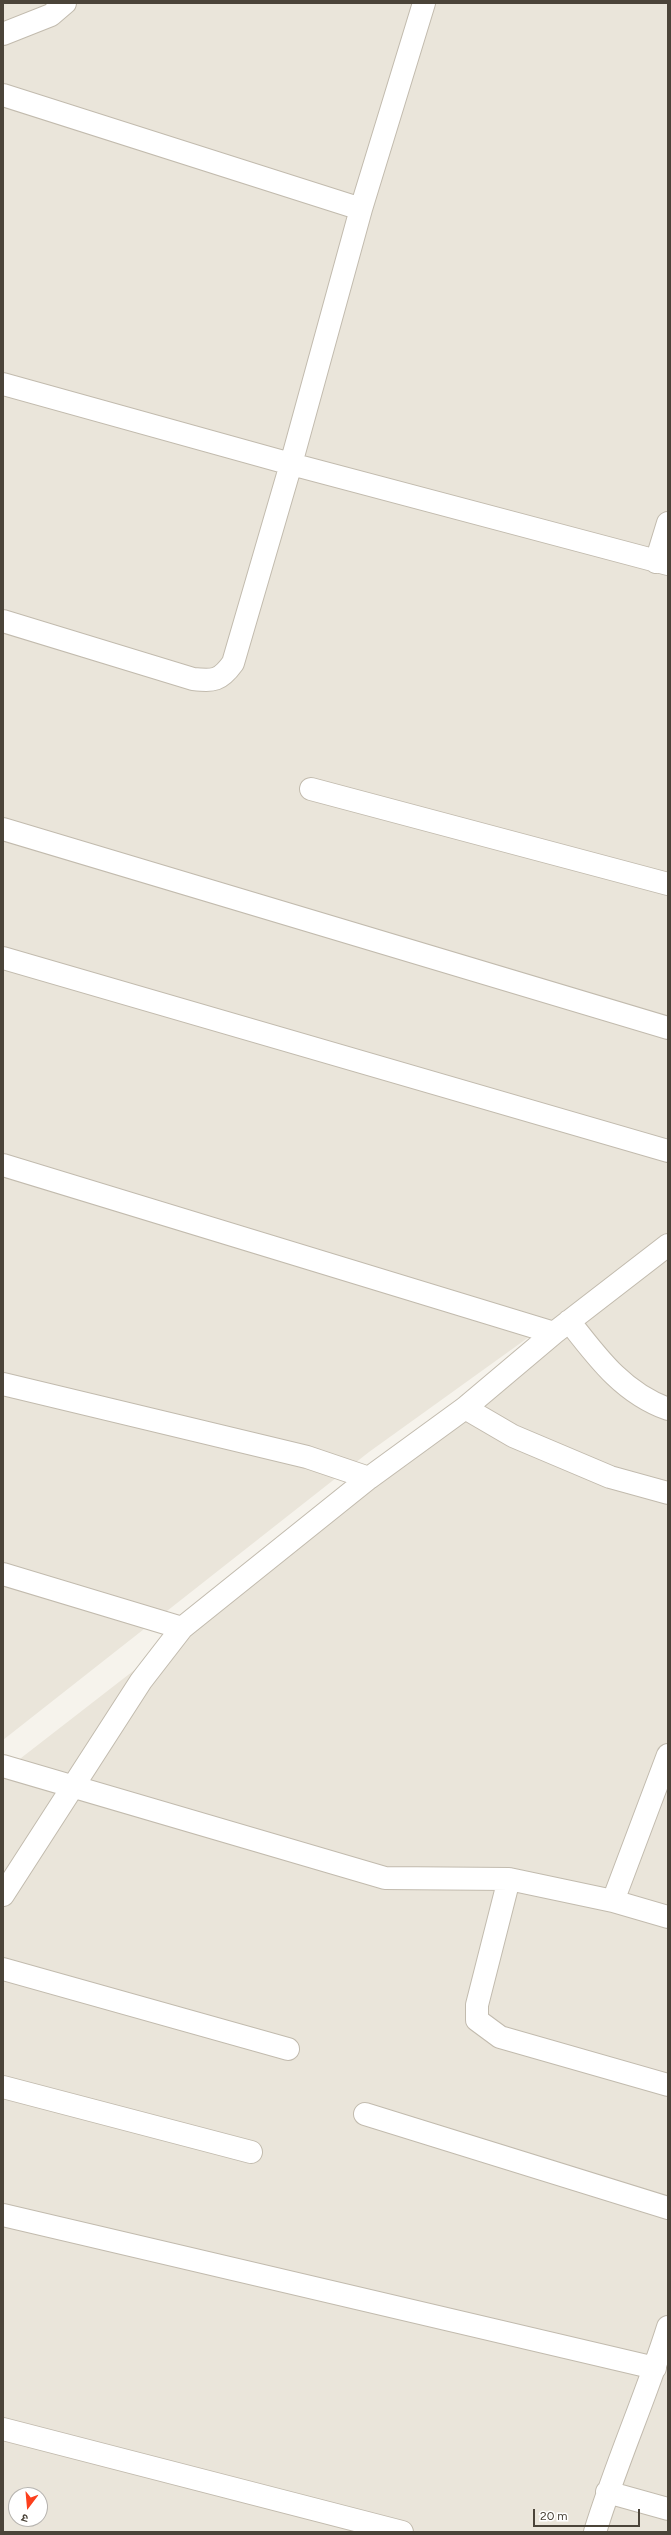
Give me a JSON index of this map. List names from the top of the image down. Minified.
{"scale_bar":"20 m","north":"bottom"}
